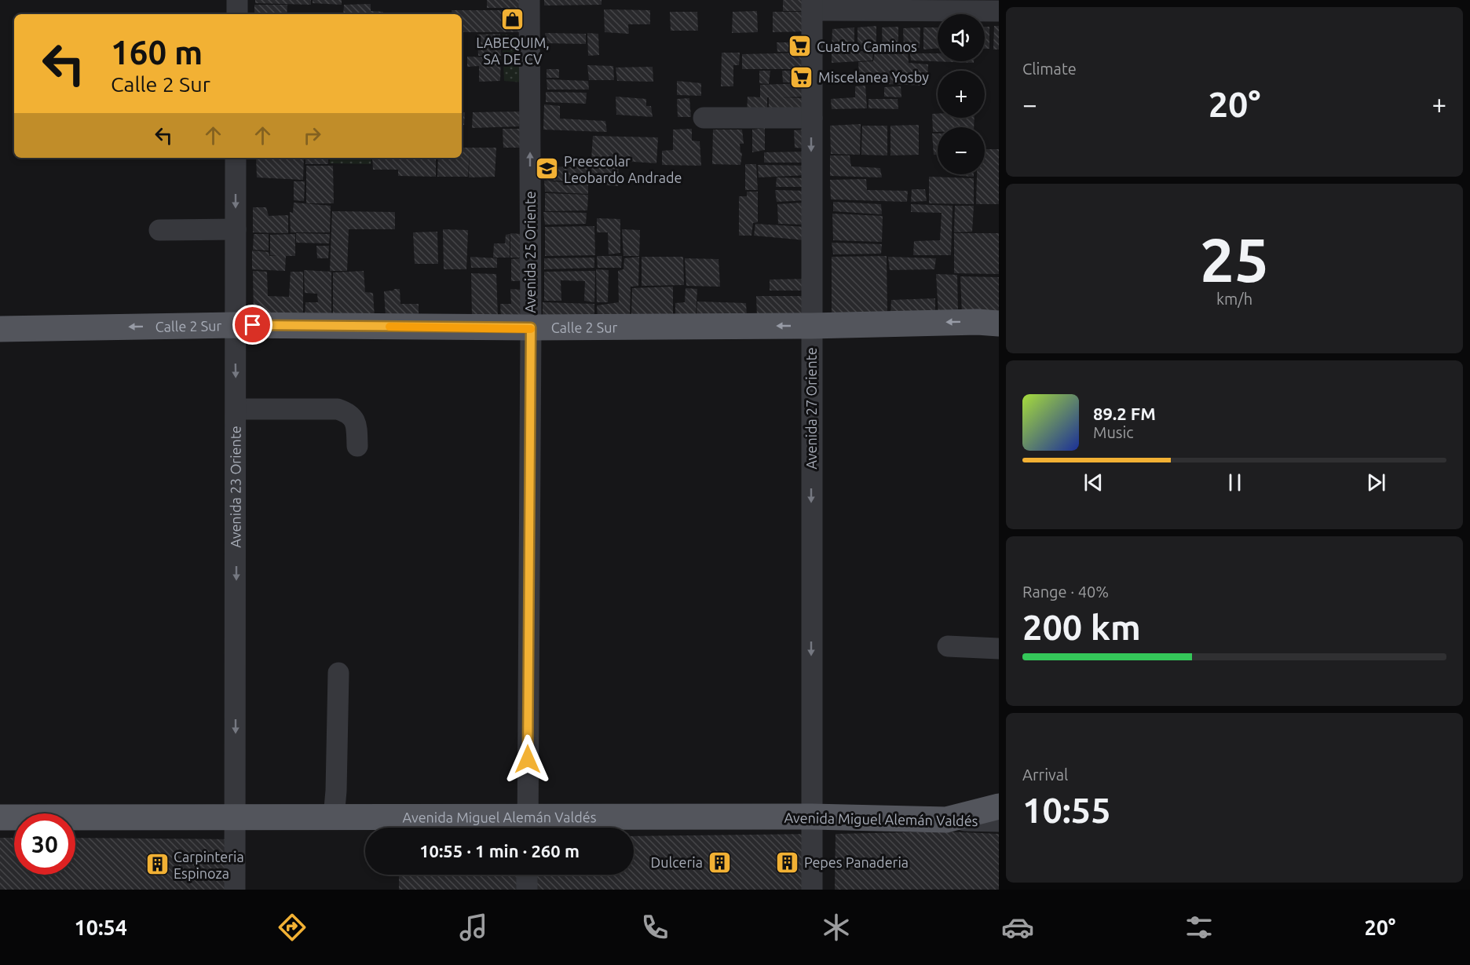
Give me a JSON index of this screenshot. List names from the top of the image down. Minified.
{"streets":{"main road":["Calle 2 Sur","Avenida Miguel Alemán Valdés"],"street":["Avenida 25 Oriente","Avenida 27 Oriente","Avenida 23 Oriente"]},"crossings":[["Avenida 25 Oriente","Calle 2 Sur"],["Avenida 25 Oriente","Avenida Miguel Alemán Valdés"],["Calle 2 Sur","Avenida 27 Oriente"],["Calle 2 Sur","Avenida 23 Oriente"],["Avenida 27 Oriente","Avenida Miguel Alemán Valdés"],["Avenida 23 Oriente","Avenida Miguel Alemán Valdés"]],"one_way":["Avenida 25 Oriente","Calle 2 Sur","Avenida 27 Oriente","Avenida 23 Oriente"],"places":{"shop":["LABEQUIM, SA DE CV"],"supermarket":["Cuatro Caminos","Miscelanea Yosby"],"school or university":["Preescolar Leobardo Andrade"],"building":["Dulceria","Pepes Panaderia","Carpinteria Espinoza"]},"page":{"tile":["Climate",["25","km/h"],["Range · 40%","200 km"],["Arrival","10:55"]],"map_buttons":["+","−"],"turn":["160 m","Calle 2 Sur"],"heat":["−","20°","+"],"song":["89.2 FM","Music"],"limit":"30","trip":"10:55 · 1 min · 260 m","tabs":["10:54","20°"]}}
